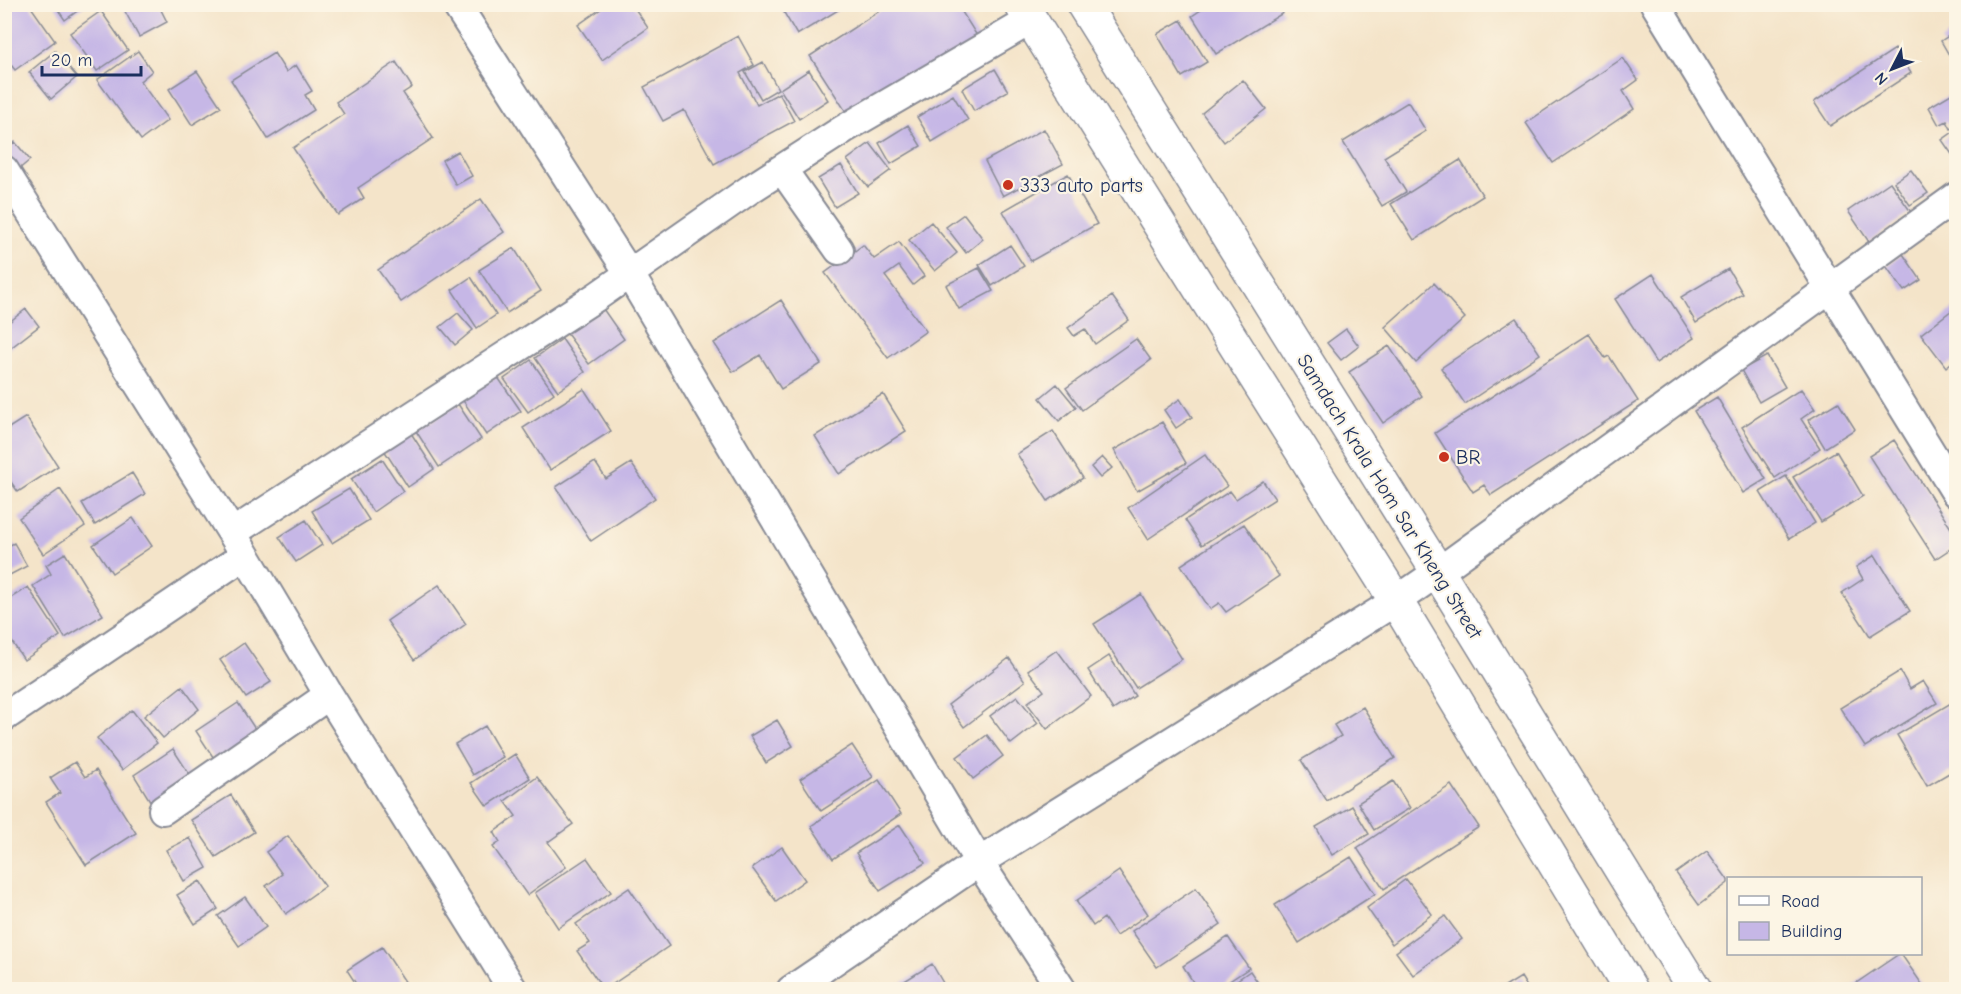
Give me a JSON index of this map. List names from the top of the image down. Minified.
{"streets":{"street":["Samdach Krala Hom Sar Kheng Street"]},"places":["333 auto parts","BR"],"legend":["Road","Building"],"scale_bar":"20 m","north":"bottom left"}
